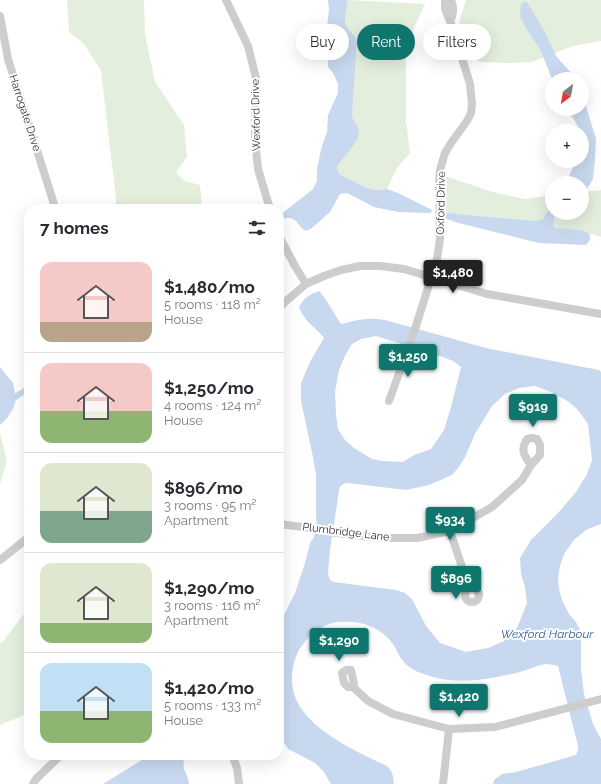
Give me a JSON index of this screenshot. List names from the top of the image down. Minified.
{"streets":{"street":["Harrogate Drive","Wexford Drive","Oxford Drive","Plumbridge Lane"]},"water":["Wexford Harbour"],"north":"bottom left","page":{"chip":["Buy","Rent","Filters"],"map_buttons":["+","−"],"heading":"7 homes","list":[{"name":"$1,480/mo","note":"5 rooms · 118 m² · House"},{"name":"$1,250/mo","note":"4 rooms · 124 m² · House"},{"name":"$896/mo","note":"3 rooms · 95 m² · Apartment"},{"name":"$1,290/mo","note":"3 rooms · 116 m² · Apartment"},{"name":"$1,420/mo","note":"5 rooms · 133 m² · House"}],"price":["$1,480","$1,250","$919","$934","$896","$1,290","$1,420"]}}
